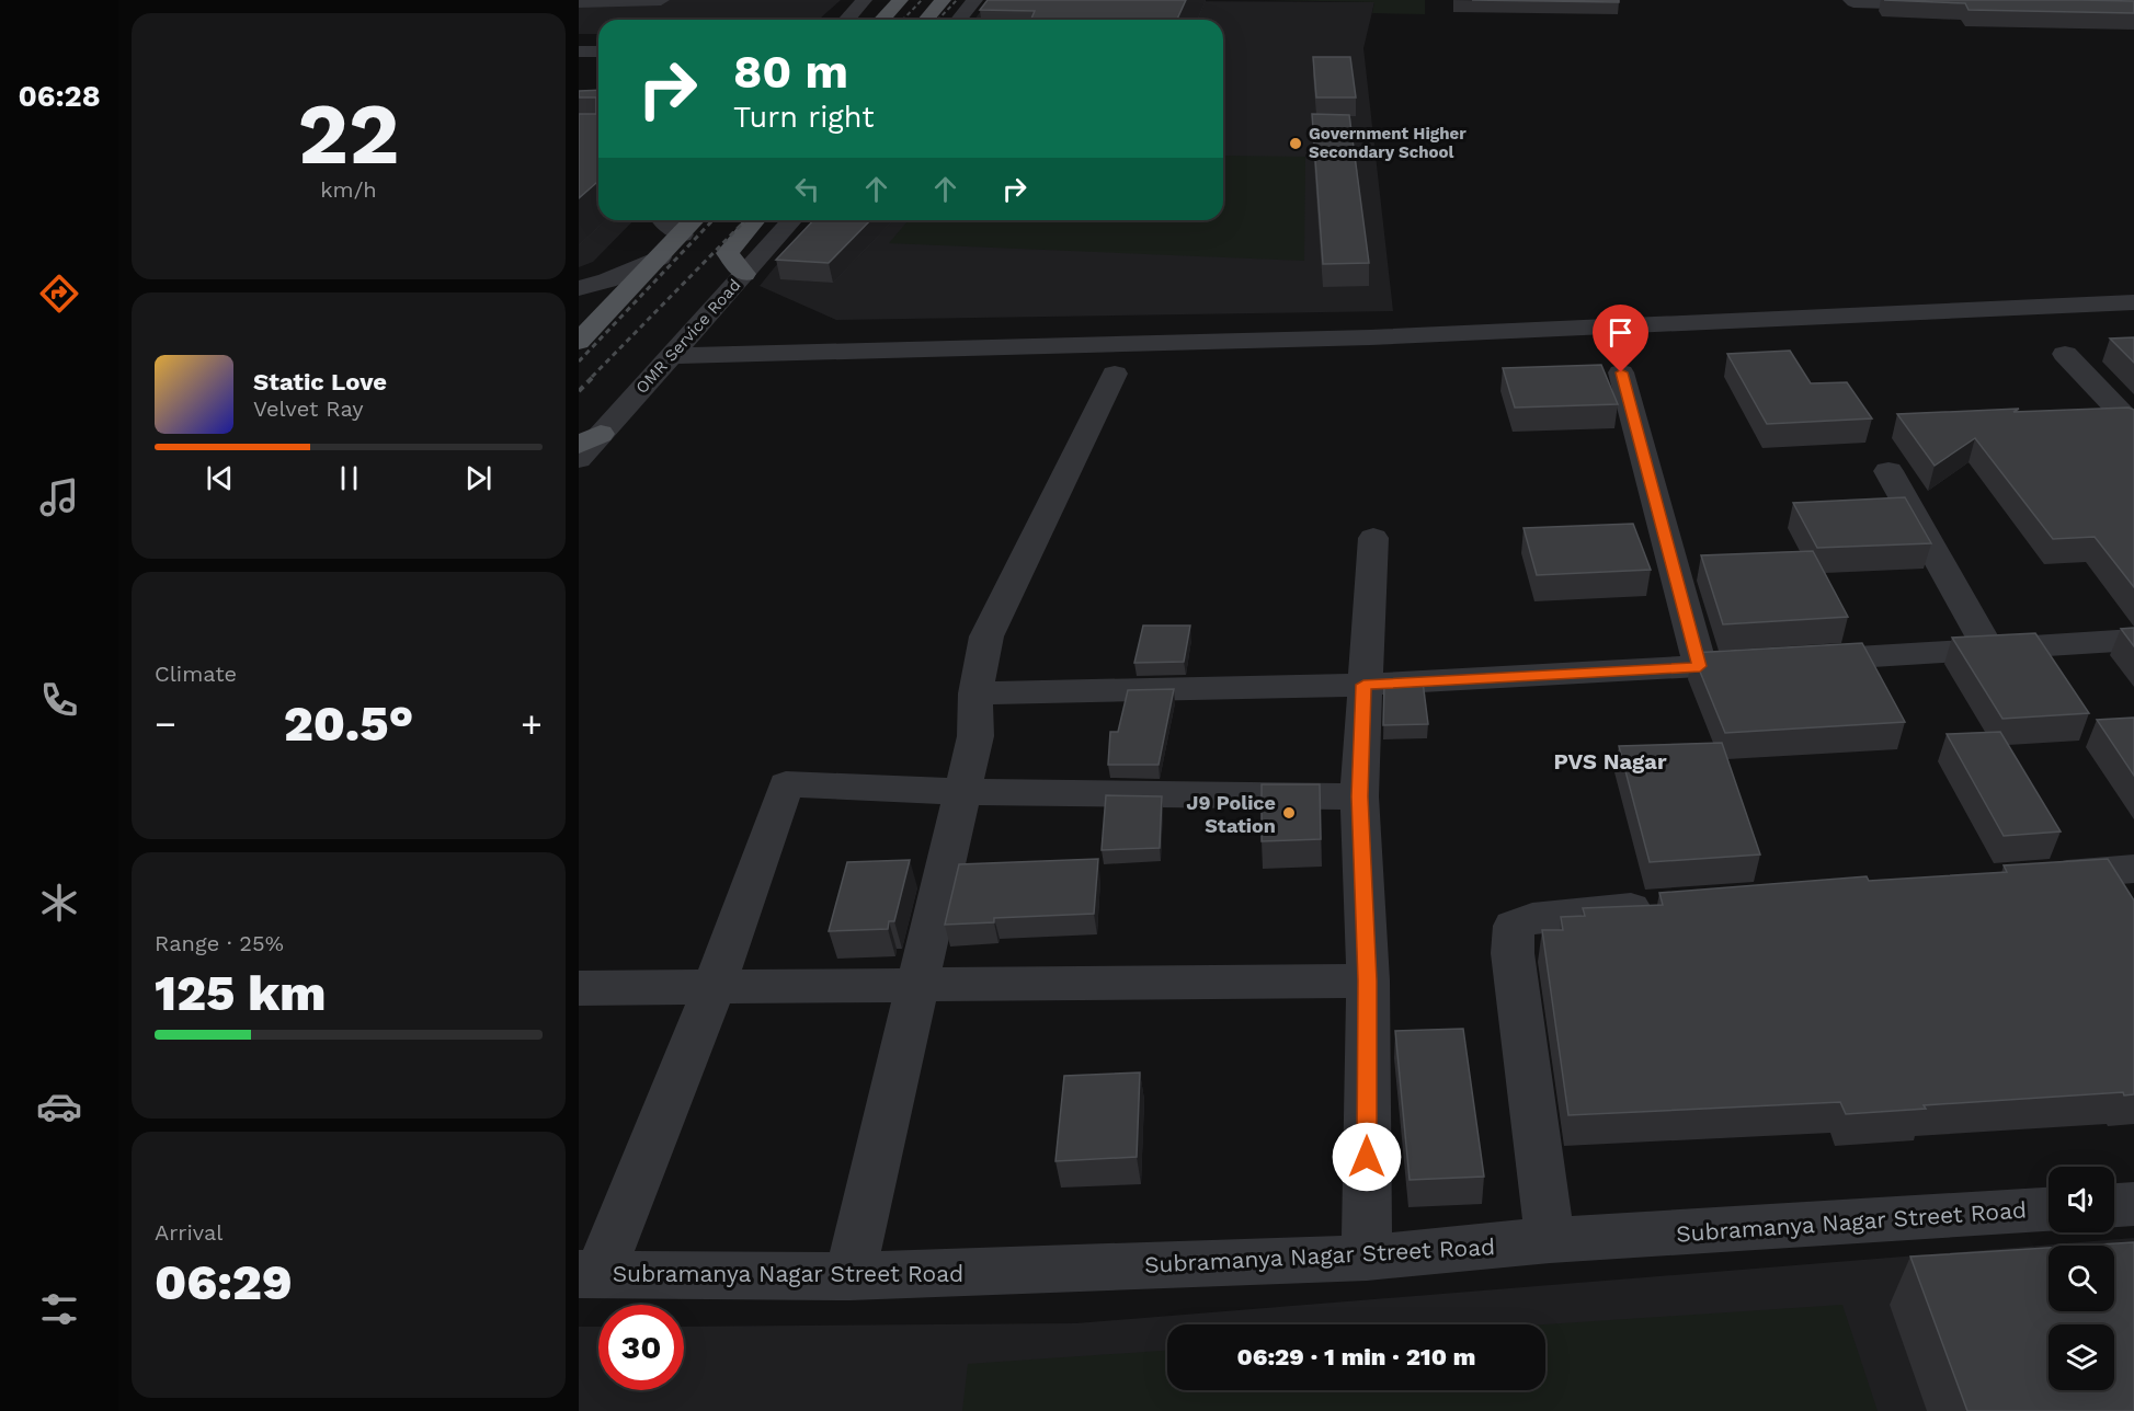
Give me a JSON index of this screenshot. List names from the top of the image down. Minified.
{"streets":{"street":["OMR Service Road","Subramanya Nagar Street Road"]},"districts":["PVS Nagar"],"places":["Government Higher Secondary School","J9 Police Station"],"page":{"tabs":"06:28","tile":[["22","km/h"],"Climate",["Range · 25%","125 km"],["Arrival","06:29"]],"turn":["80 m","Turn right"],"song":["Static Love","Velvet Ray"],"heat":["−","20.5°","+"],"limit":"30","trip":"06:29 · 1 min · 210 m"}}
